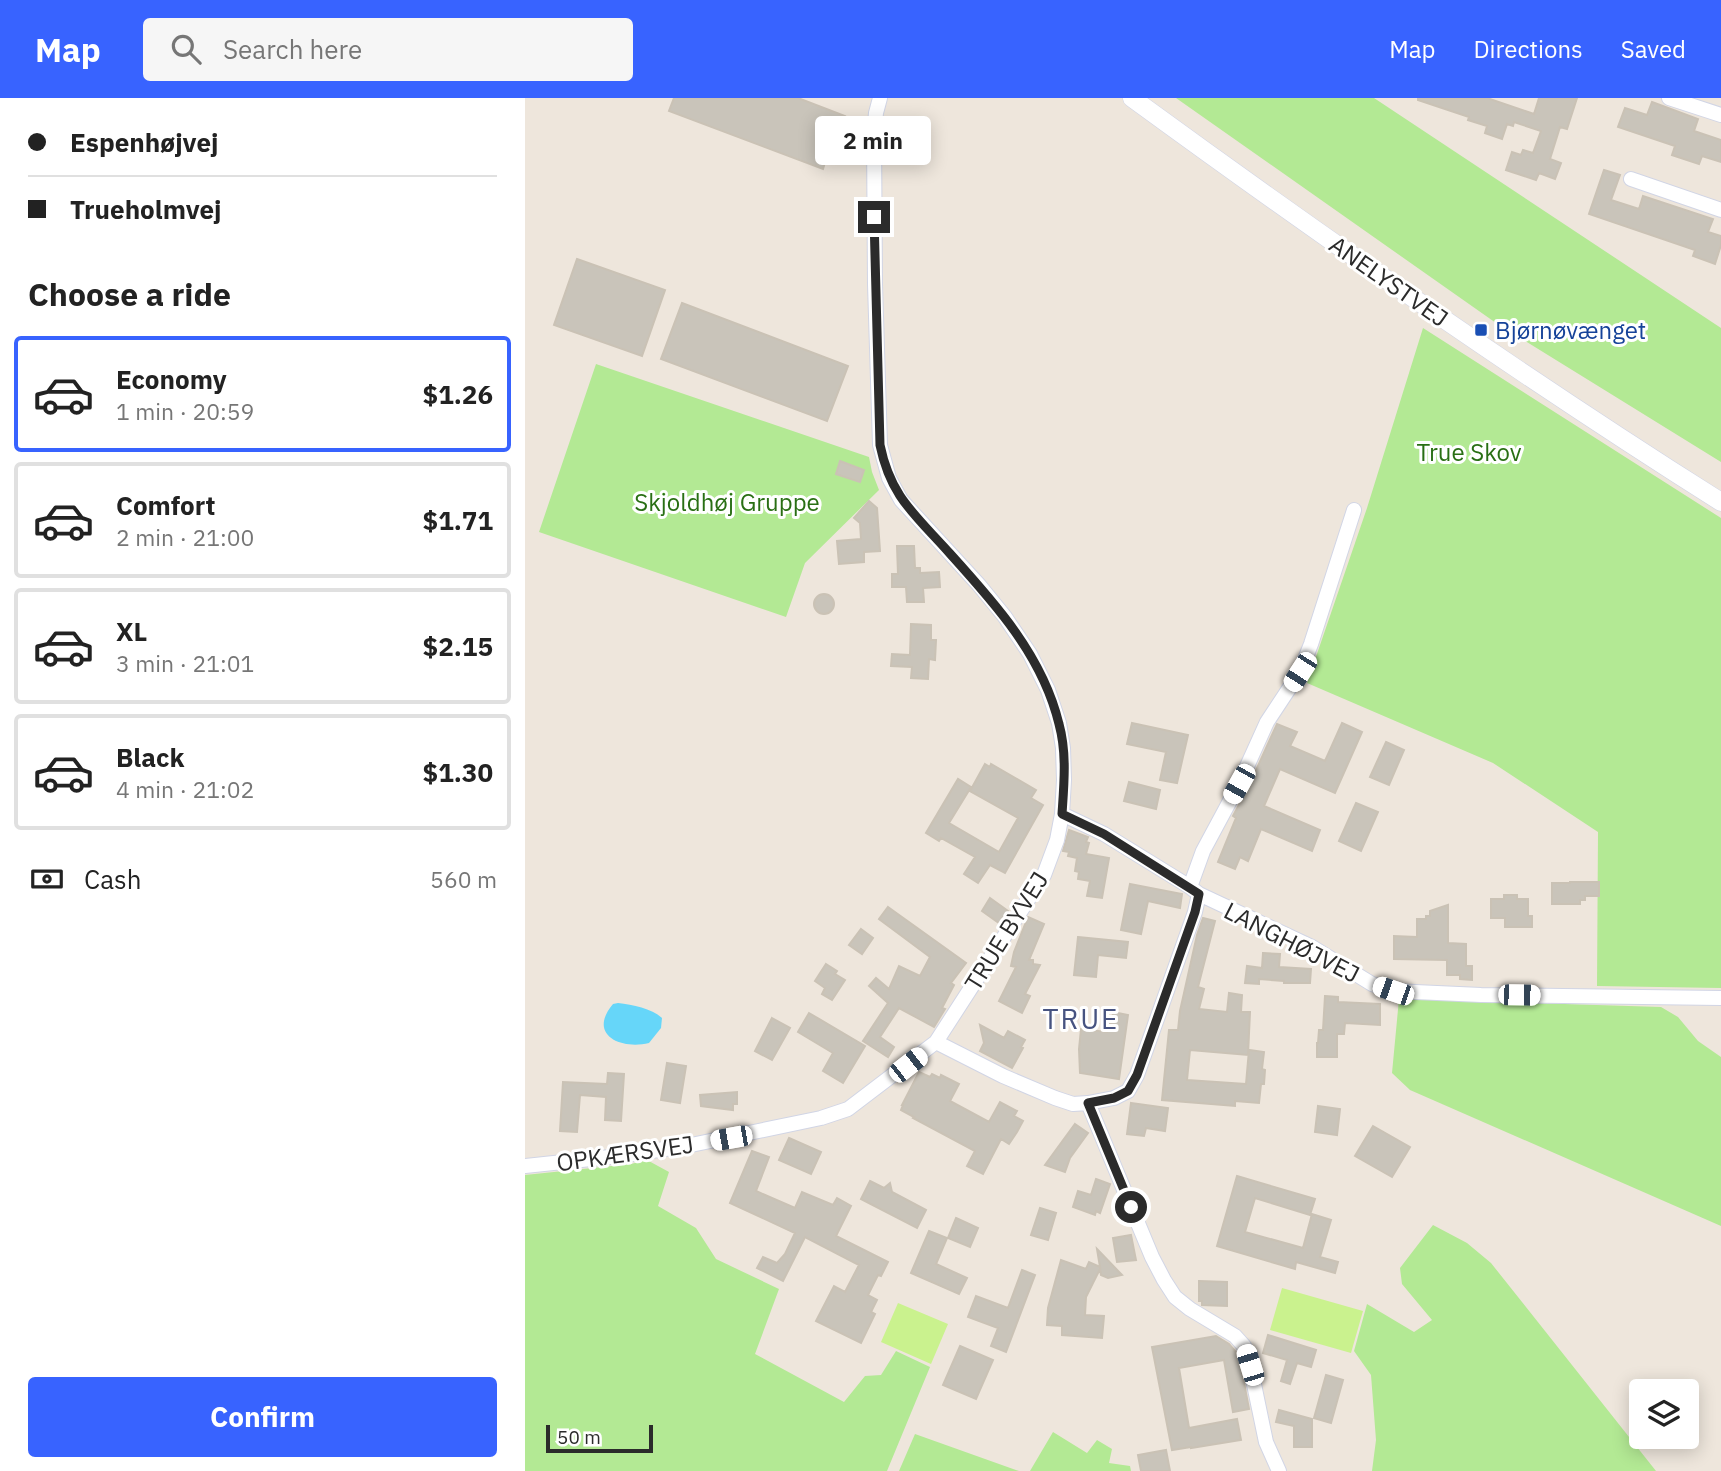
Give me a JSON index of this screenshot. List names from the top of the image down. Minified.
{"streets":{"street":["ANELYSTVEJ","TRUE BYVEJ","LANGHØJVEJ","OPKÆRSVEJ"]},"crossings":[["TRUE BYVEJ","OPKÆRSVEJ"]],"districts":["TRUE"],"parks":["True Skov","Skjoldhøj Gruppe"],"places":{"transit":["Bjørnøvænget"]},"scale_bar":"50 m","page":{"header":"Map","search":"Search here","nav":["Map","Directions","Saved"],"banner":["Espenhøjvej","Trueholmvej"],"bubble":"2 min","heading":"Choose a ride","list":[{"name":"Economy","note":"1 min · 20:59","value":"$1.26"},{"name":"Comfort","note":"2 min · 21:00","value":"$1.71"},{"name":"XL","note":"3 min · 21:01","value":"$2.15"},{"name":"Black","note":"4 min · 21:02","value":"$1.30"}],"pay":["Cash","560 m"],"buttons":"Confirm","scale":"50 m"}}
